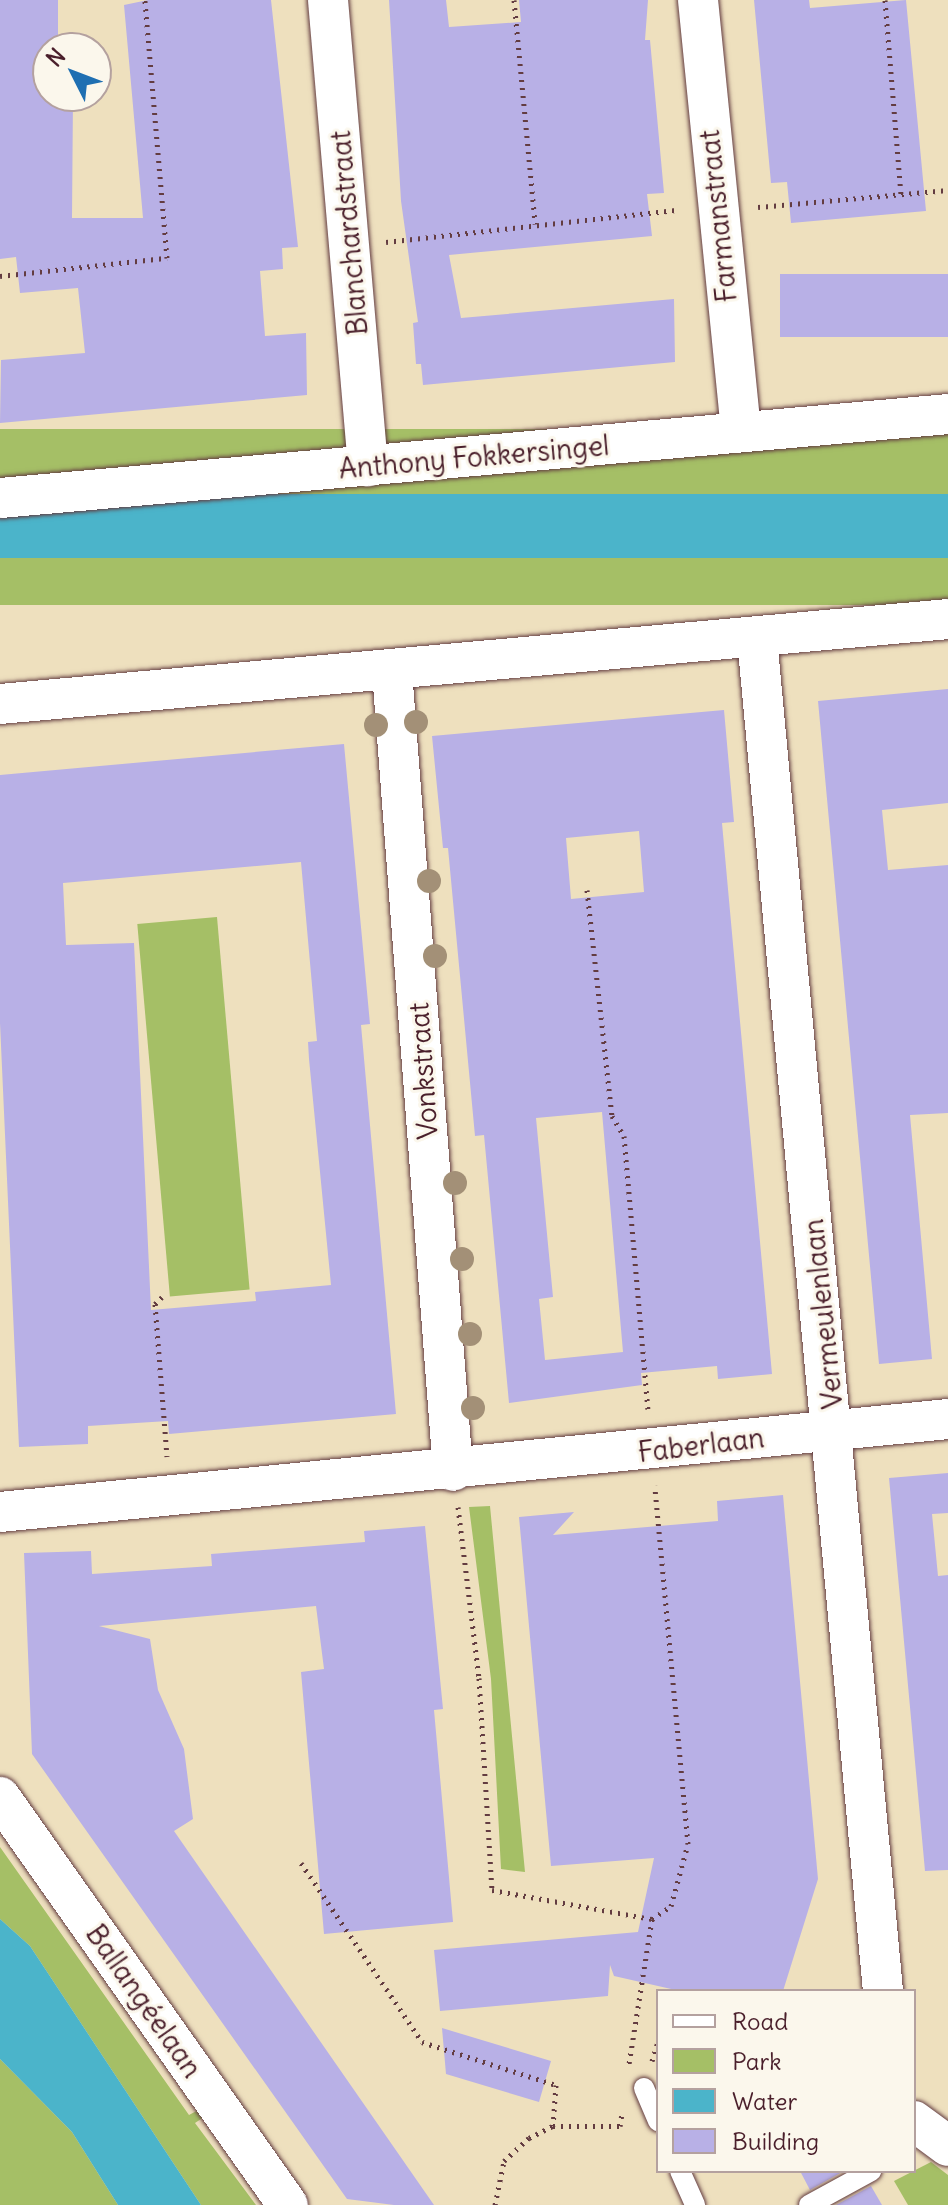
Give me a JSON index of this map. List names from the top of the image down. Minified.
{"streets":{"street":["Farmanstraat","Blanchardstraat","Anthony Fokkersingel","Vonkstraat","Vermeulenlaan","Faberlaan","Ballangéelaan"]},"crossings":[["Farmanstraat","Anthony Fokkersingel"],["Blanchardstraat","Anthony Fokkersingel"],["Vonkstraat","Faberlaan"],["Vermeulenlaan","Faberlaan"]],"legend":["Road","Park","Water","Building"],"north":"top left"}
